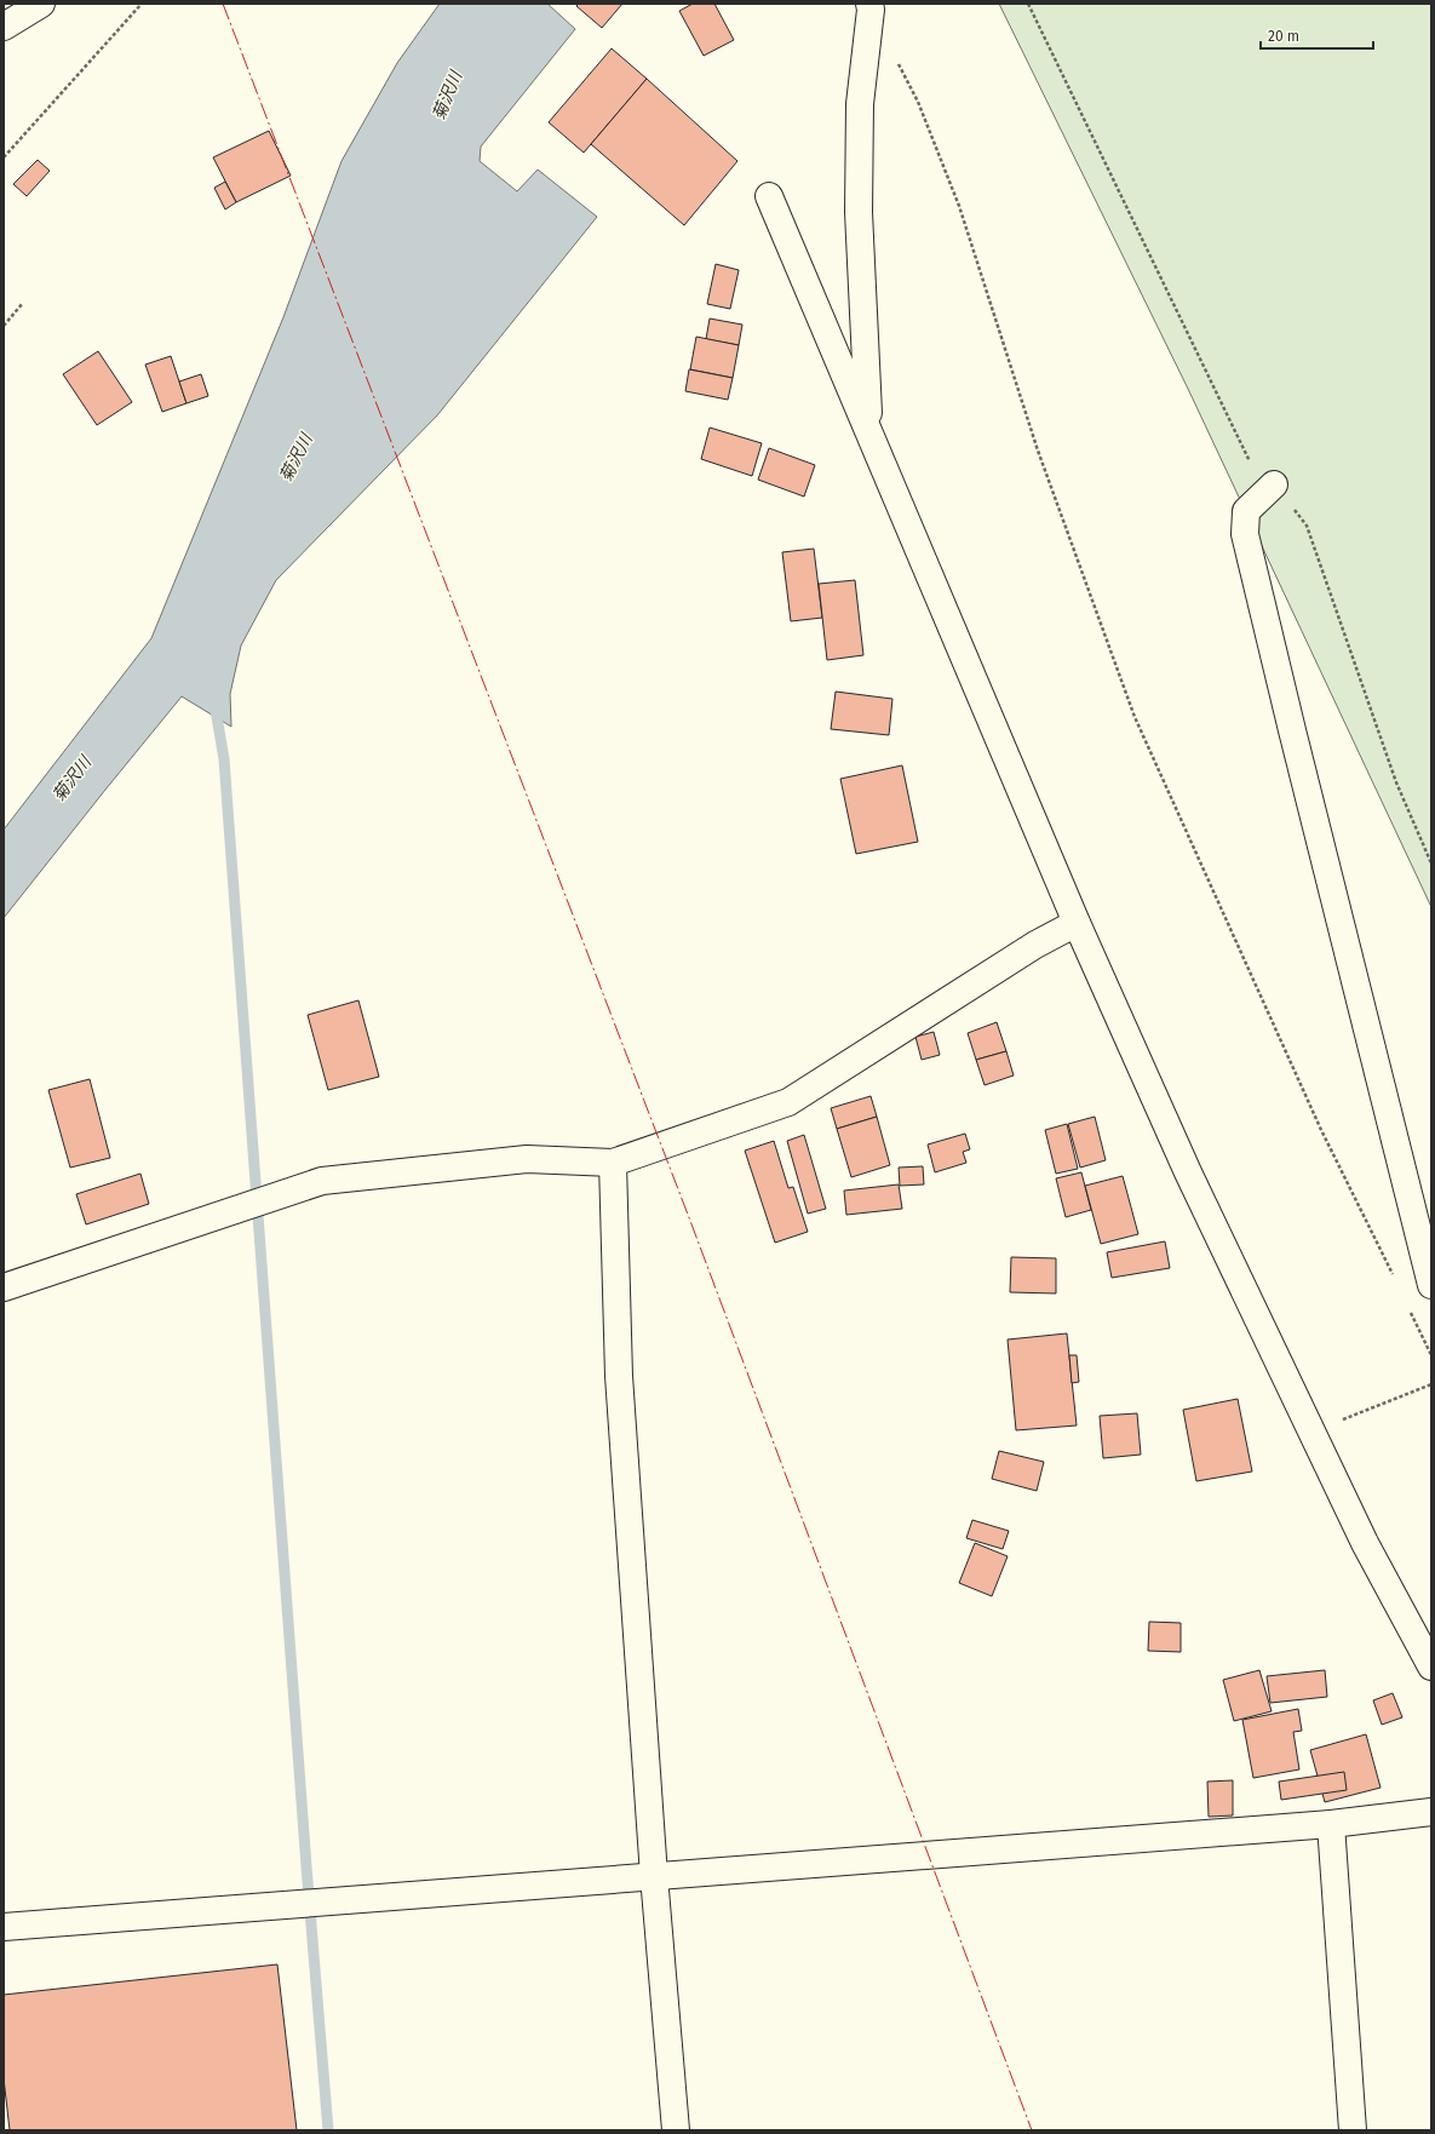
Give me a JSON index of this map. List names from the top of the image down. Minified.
{"water":["菊沢川"],"scale_bar":"20 m"}
